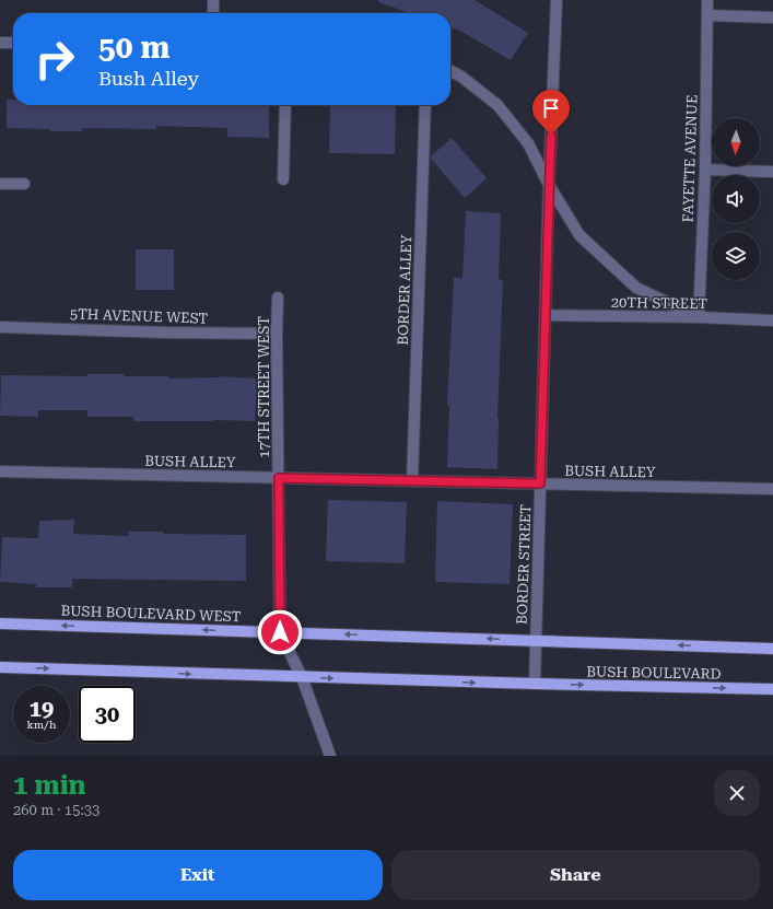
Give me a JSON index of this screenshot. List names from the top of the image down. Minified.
{"streets":{"main road":["BUSH BOULEVARD WEST","BUSH BOULEVARD"],"street":["FAYETTE AVENUE","BORDER ALLEY","20TH STREET","5TH AVENUE WEST","17TH STREET WEST","BUSH ALLEY","BORDER STREET"]},"crossings":[["FAYETTE AVENUE","20TH STREET"],["BORDER ALLEY","BUSH ALLEY"],["20TH STREET","BORDER STREET"],["5TH AVENUE WEST","17TH STREET WEST"],["17TH STREET WEST","BUSH ALLEY"],["17TH STREET WEST","BUSH BOULEVARD WEST"],["BUSH ALLEY","BORDER STREET"],["BORDER STREET","BUSH BOULEVARD WEST"],["BORDER STREET","BUSH BOULEVARD"],["BUSH BOULEVARD WEST","BUSH BOULEVARD"]],"north":"bottom","page":{"turn":["50 m","Bush Alley"],"speed":"19 km/h","limit":"30","heading":["1 min","260 m · 15:33"],"buttons":["Exit","Share"]}}
